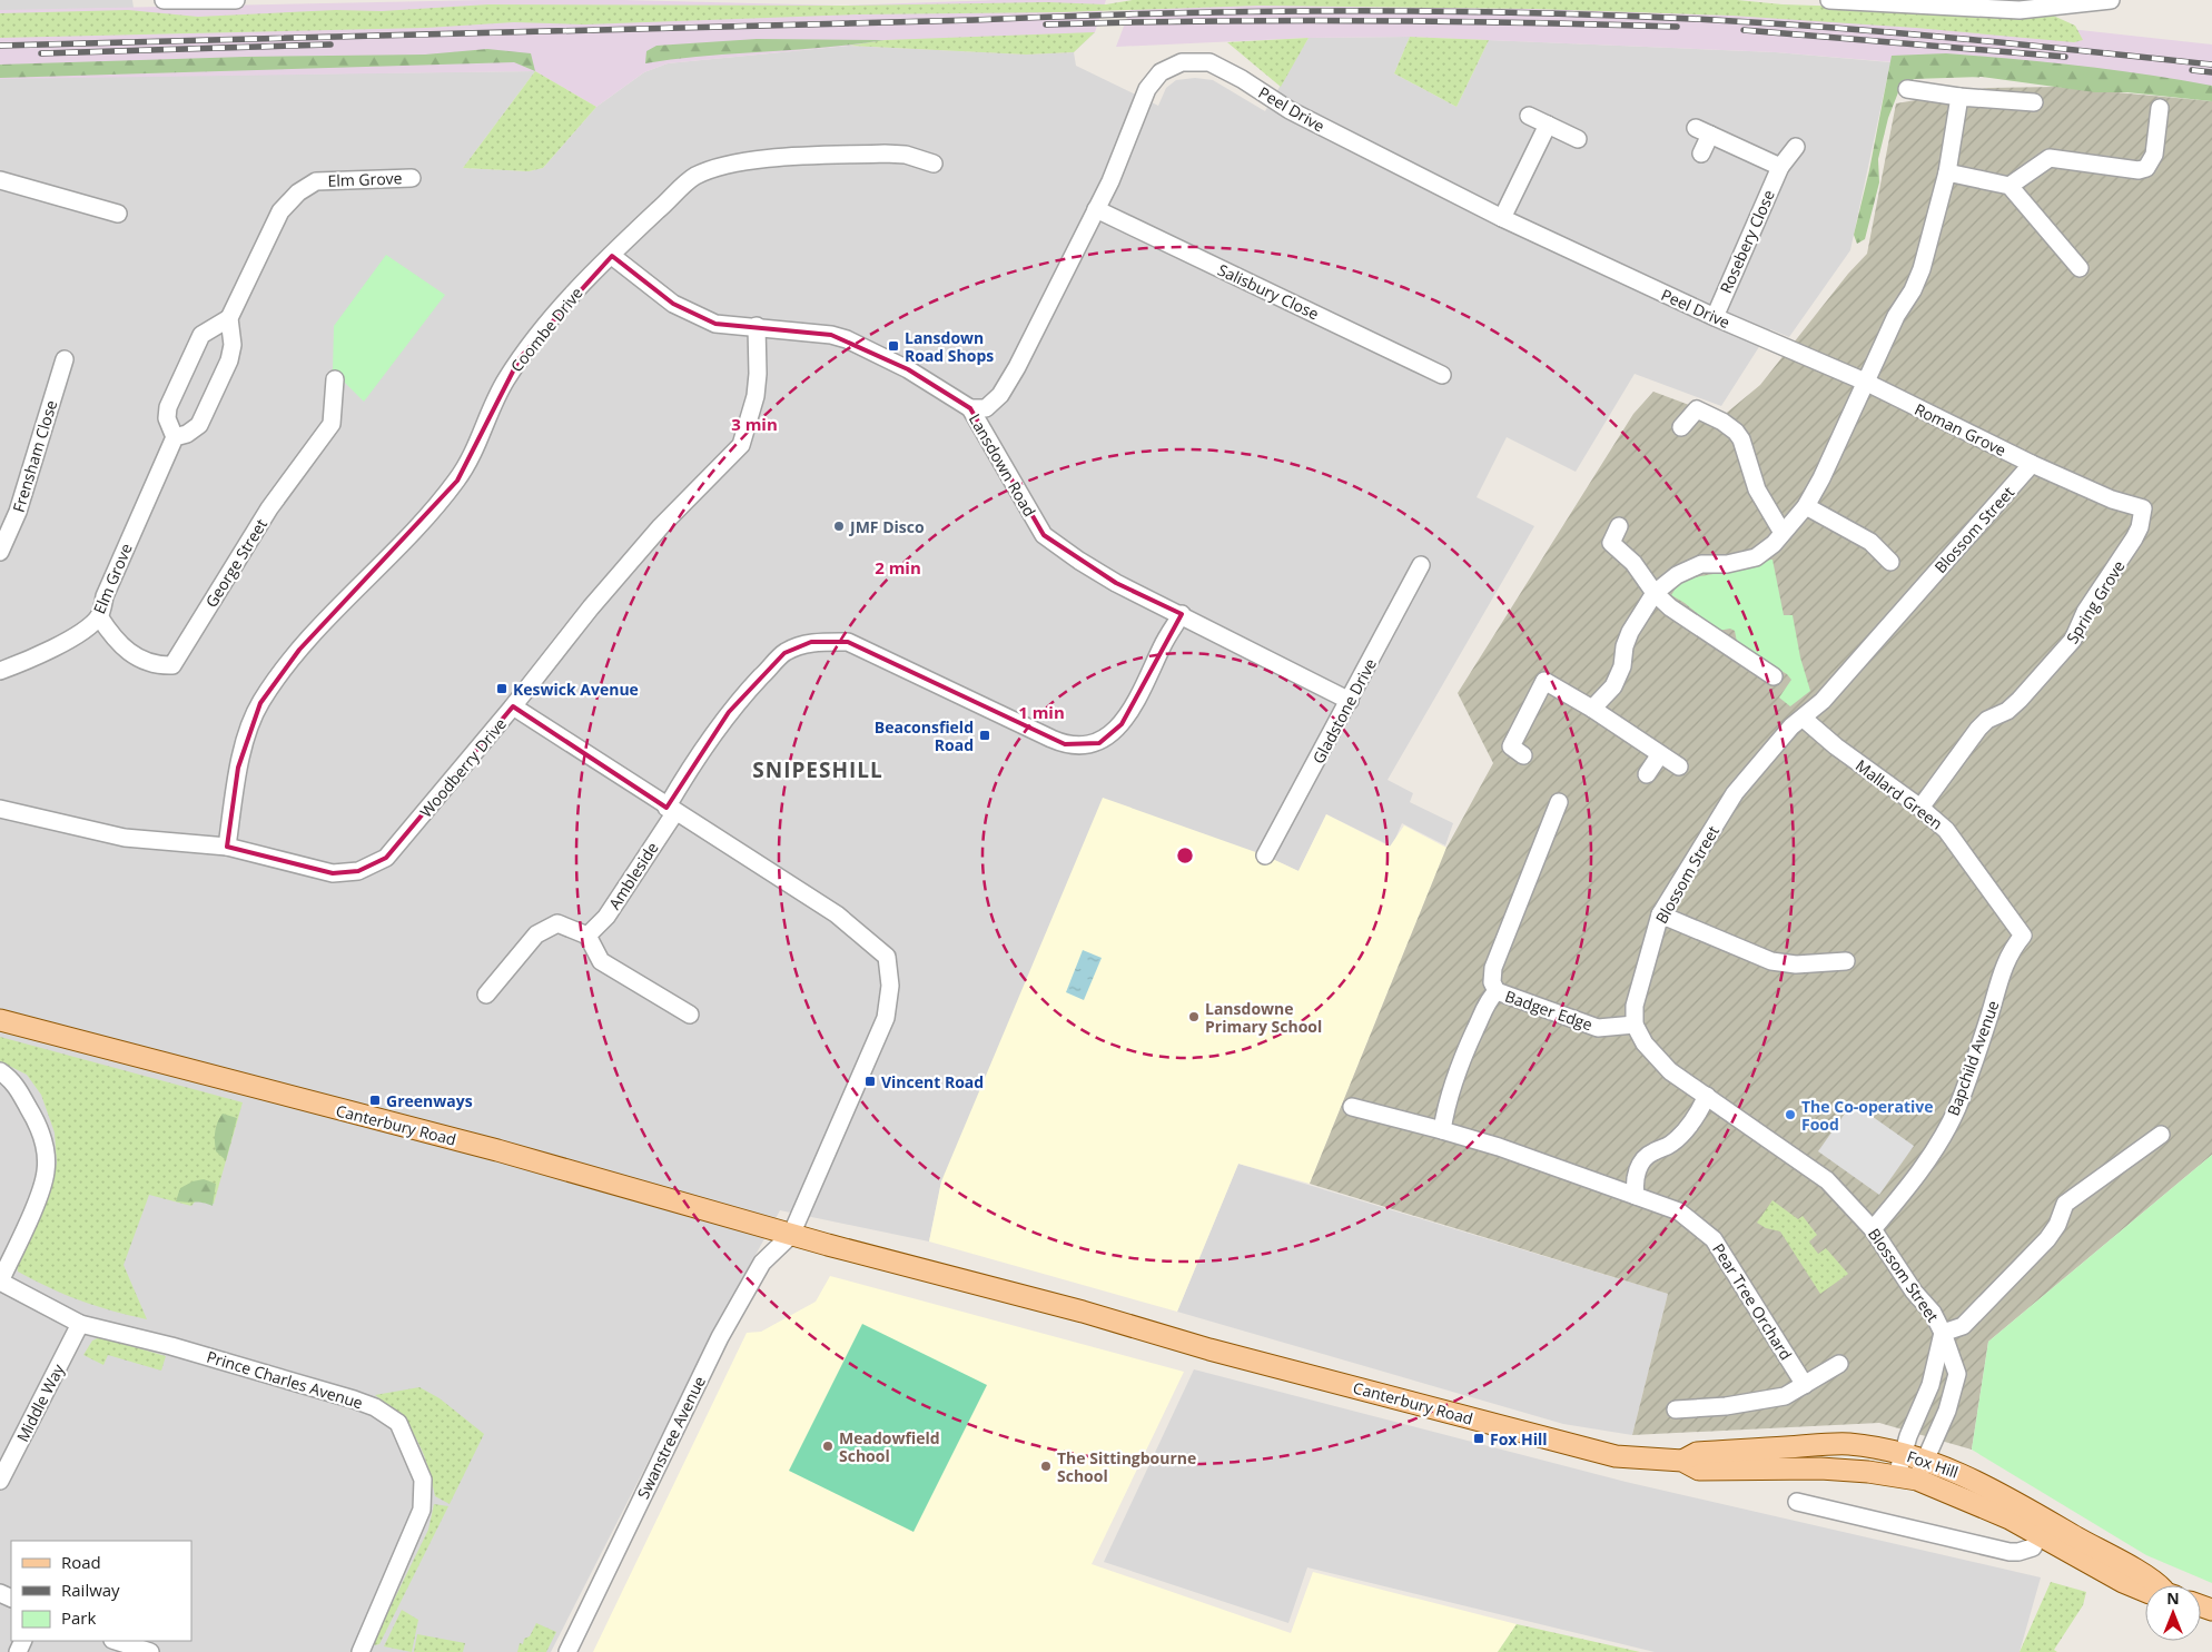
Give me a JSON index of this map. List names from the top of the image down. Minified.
{"streets":{"main road":["Canterbury Road","Fox Hill"],"street":["Peel Drive","Elm Grove","Rosebery Close","Salisbury Close","Coombe Drive","Roman Grove","Frensham Close","Lansdown Road","Blossom Street","George Street","Spring Grove","Gladstone Drive","Woodberry Drive","Mallard Green","Ambleside","Badger Edge","Bapchild Avenue","Pear Tree Orchard","Prince Charles Avenue","Middle Way","Swanstree Avenue"]},"crossings":[["Peel Drive","Rosebery Close"],["Peel Drive","Salisbury Close"],["Peel Drive","Roman Grove"],["Peel Drive","Lansdown Road"],["Elm Grove","George Street"],["Coombe Drive","Lansdown Road"],["Coombe Drive","Woodberry Drive"],["Roman Grove","Blossom Street"],["Roman Grove","Spring Grove"],["Lansdown Road","Gladstone Drive"],["Lansdown Road","Woodberry Drive"],["Blossom Street","Mallard Green"],["Blossom Street","Badger Edge"],["Blossom Street","Bapchild Avenue"],["Blossom Street","Fox Hill"],["Spring Grove","Mallard Green"],["Mallard Green","Bapchild Avenue"],["Canterbury Road","Swanstree Avenue"],["Canterbury Road","Fox Hill"],["Prince Charles Avenue","Middle Way"]],"districts":["SNIPESHILL"],"places":{"transit":["Lansdown Road Shops","Keswick Avenue","Beaconsfield Road","Vincent Road","Greenways","Fox Hill"],"other":["JMF Disco","Lansdowne Primary School","The Co-operative Food","Meadowfield School","The Sittingbourne School"]},"legend":["Road","Railway","Park"],"north":"top","rings":["3 min","2 min","1 min"]}
